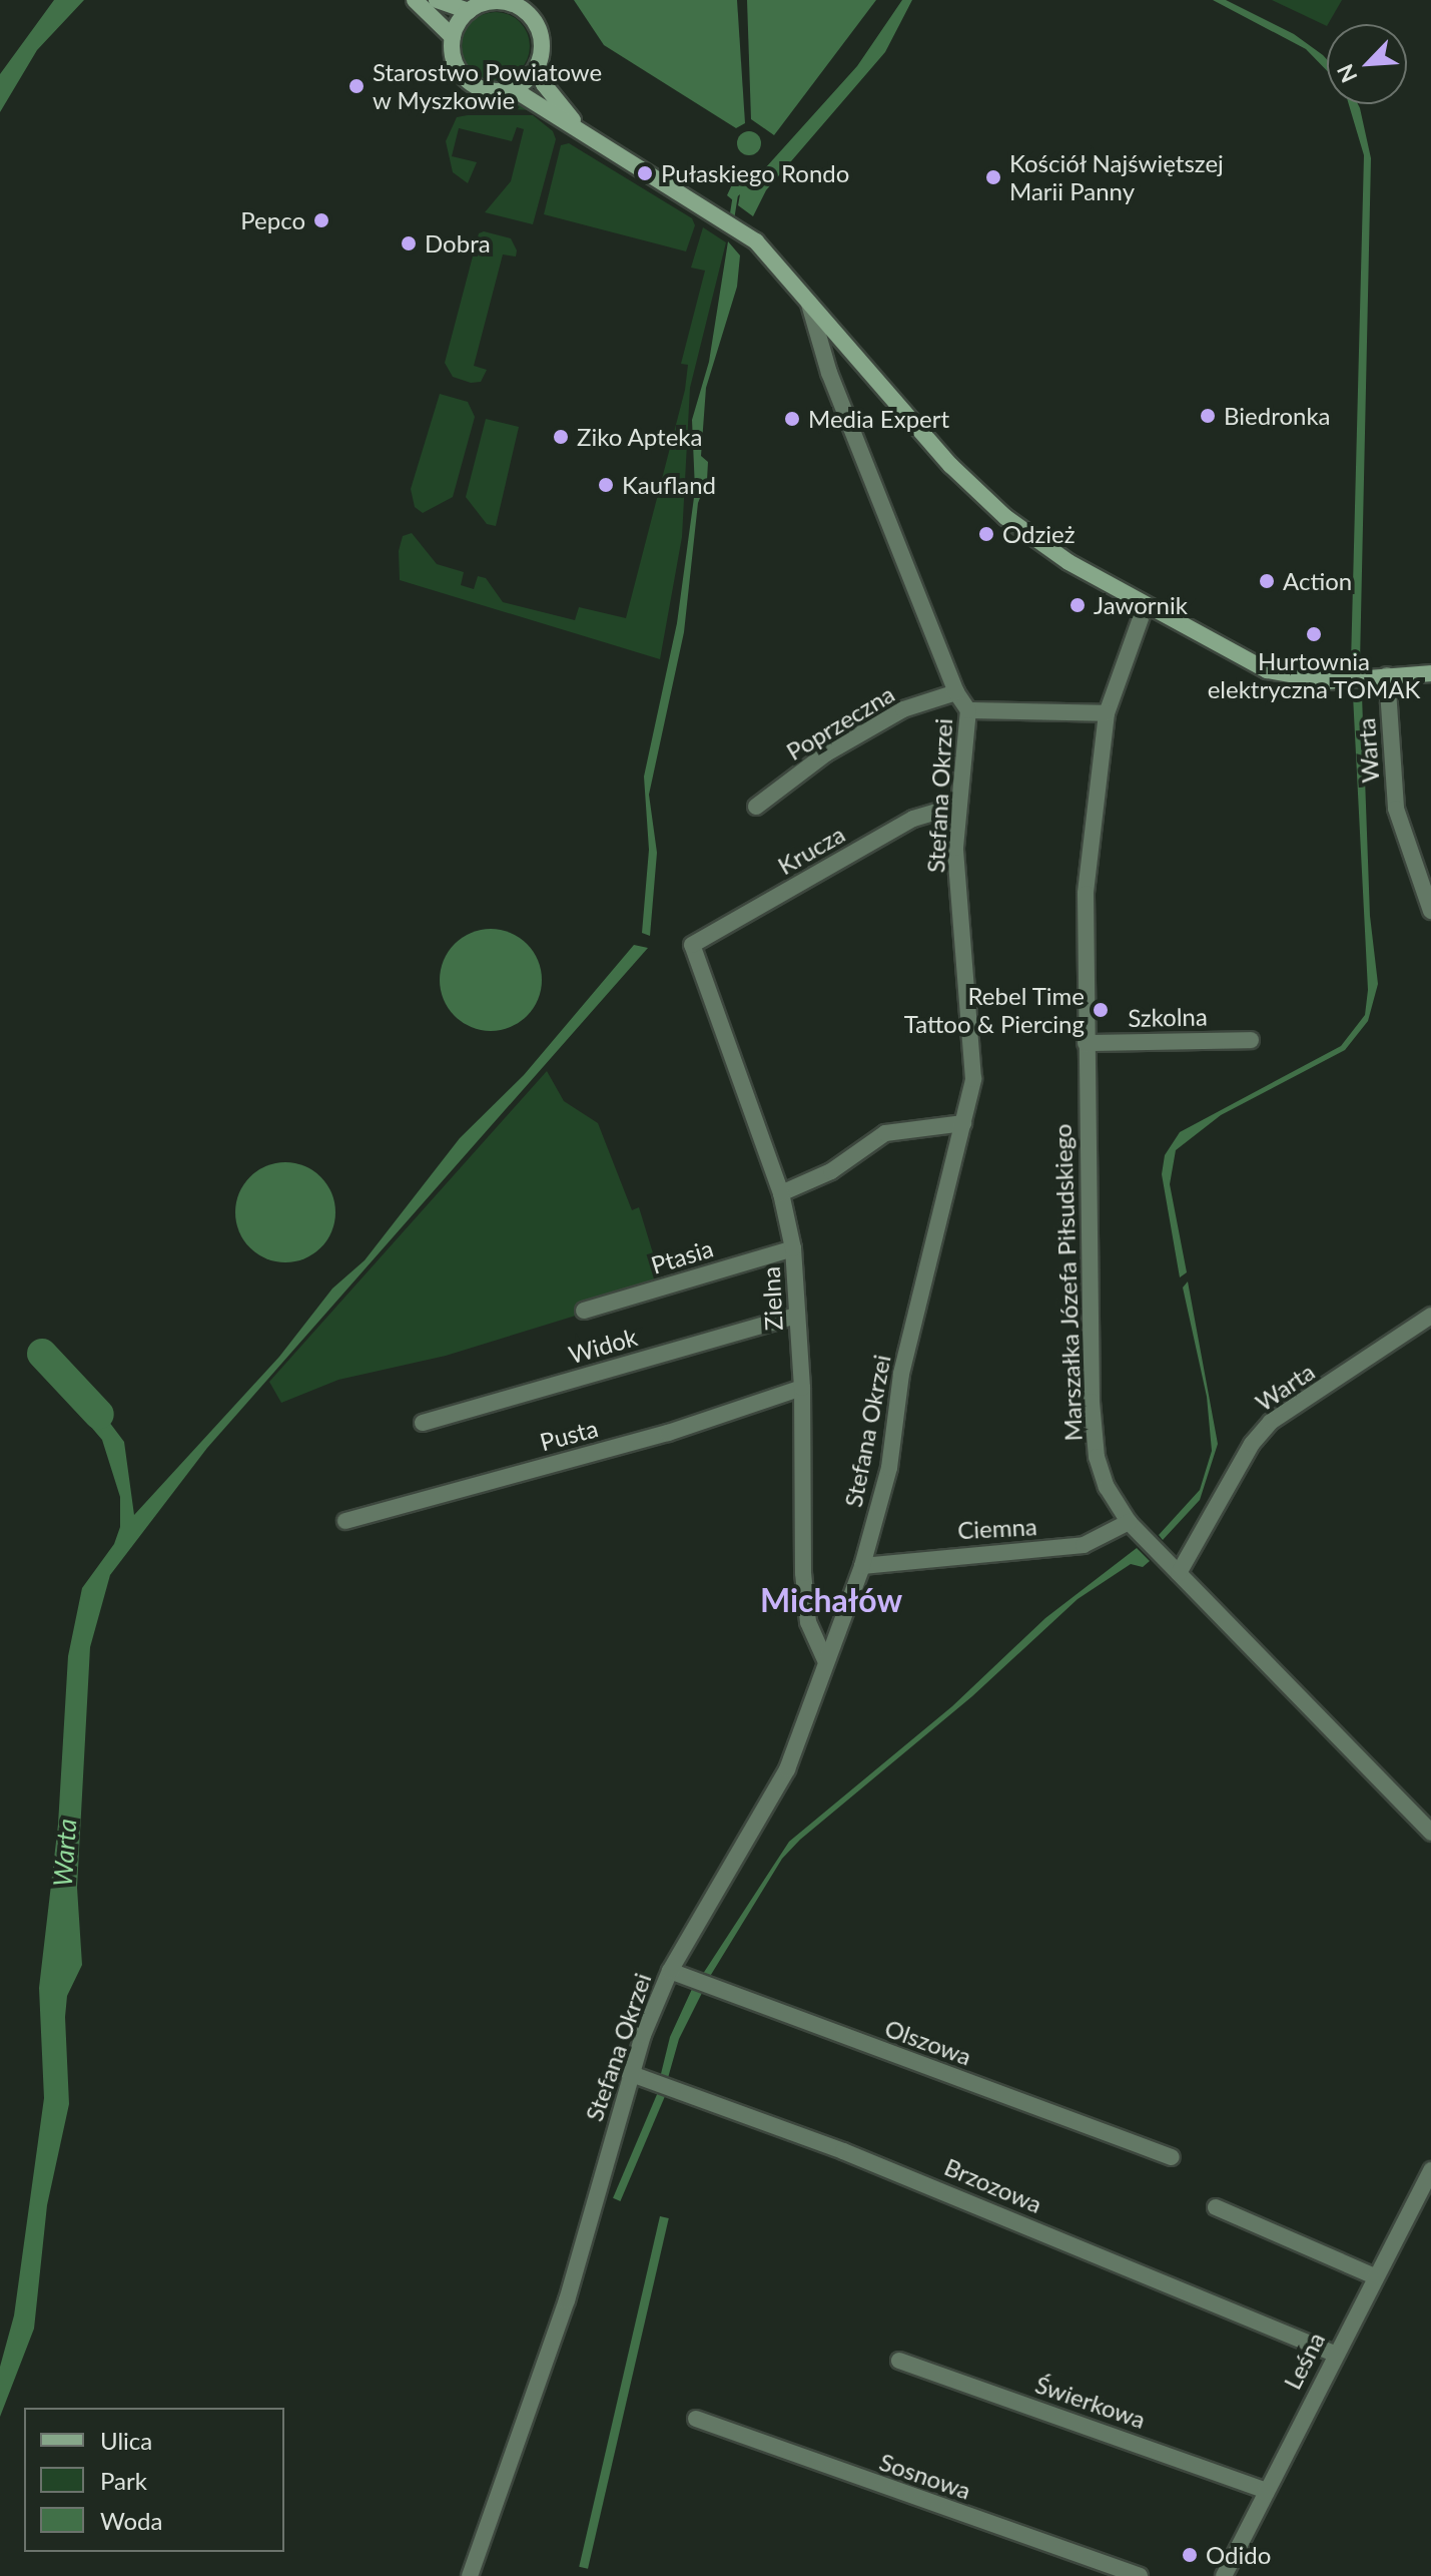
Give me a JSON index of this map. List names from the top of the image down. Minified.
{"streets":{"street":["Poprzeczna","Warta","Stefana Okrzei","Krucza","Szkolna","Ptasia","Marszałka Józefa Piłsudskiego","Zielna","Widok","Pusta","Ciemna","Olszowa","Brzozowa","Leśna","Świerkowa","Sosnowa"]},"crossings":[["Poprzeczna","Stefana Okrzei"],["Warta","Marszałka Józefa Piłsudskiego"],["Stefana Okrzei","Krucza"],["Stefana Okrzei","Zielna"],["Stefana Okrzei","Ciemna"],["Stefana Okrzei","Olszowa"],["Stefana Okrzei","Brzozowa"],["Krucza","Zielna"],["Szkolna","Marszałka Józefa Piłsudskiego"],["Ptasia","Zielna"],["Marszałka Józefa Piłsudskiego","Ciemna"],["Zielna","Widok"],["Zielna","Pusta"],["Brzozowa","Leśna"],["Leśna","Świerkowa"]],"districts":["Michałów"],"water":["Warta"],"places":["Starostwo Powiatowe w Myszkowie","Pułaskiego Rondo","Kościół Najświętszej Marii Panny","Pepco","Dobra","Biedronka","Media Expert","Ziko Apteka","Kaufland","Odzież","Action","Jawornik","Hurtownia elektryczna TOMAK","Rebel Time Tattoo & Piercing","Odido"],"legend":["Ulica","Park","Woda"],"north":"bottom left"}
